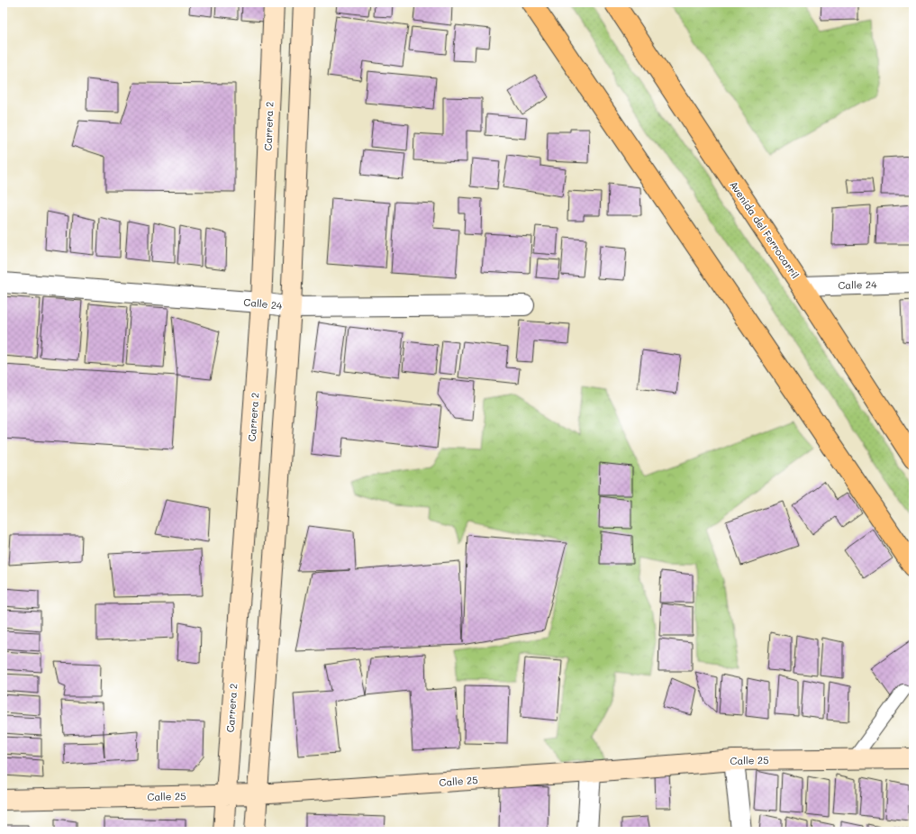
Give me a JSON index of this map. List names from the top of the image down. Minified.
{"streets":{"main road":["Avenida del Ferrocarril"],"street":["Carrera 2","Calle 24","Calle 25"]},"crossings":[["Carrera 2","Calle 24"],["Carrera 2","Calle 25"],["Avenida del Ferrocarril","Calle 24"]]}
